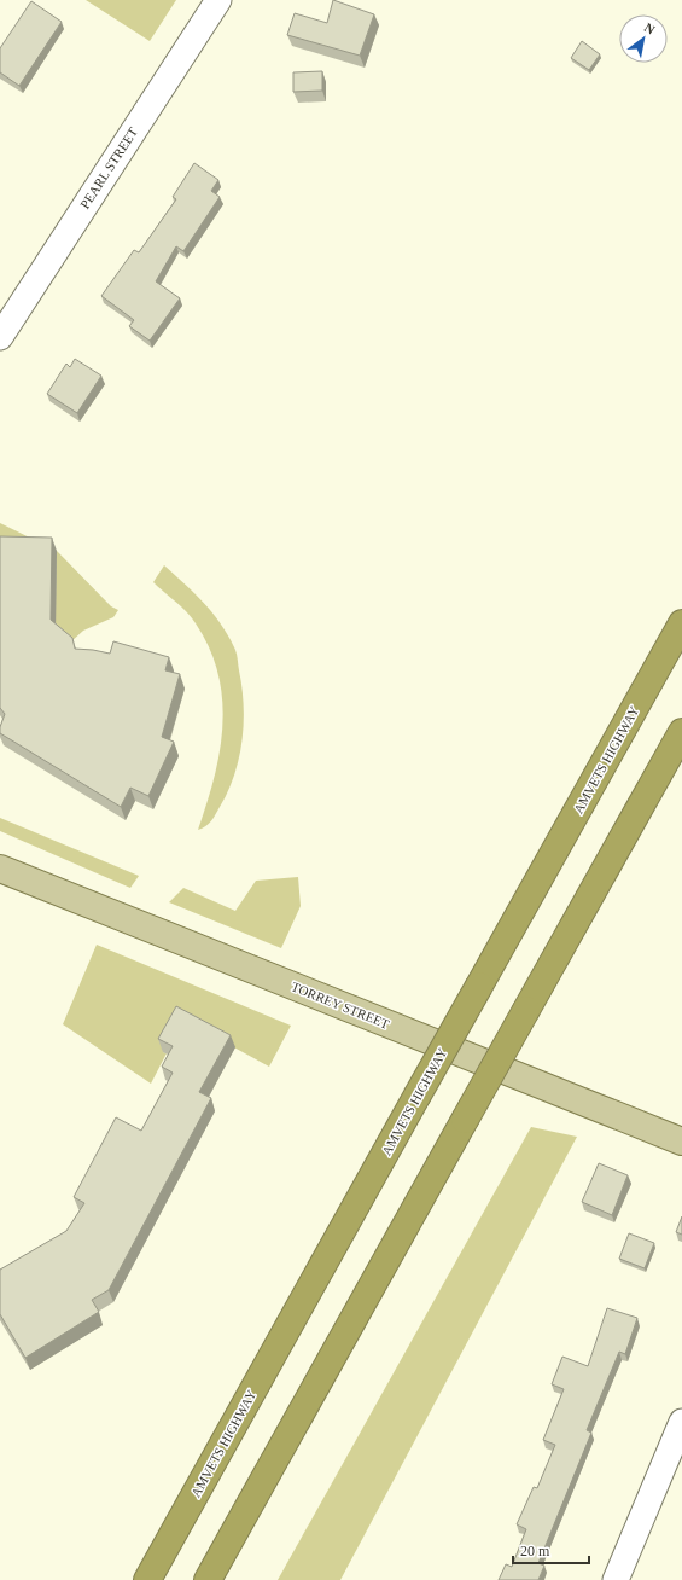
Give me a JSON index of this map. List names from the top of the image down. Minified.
{"streets":{"highway":["AMVETS HIGHWAY"],"main road":["TORREY STREET"],"street":["PEARL STREET"]},"scale_bar":"20 m","north":"top right"}
